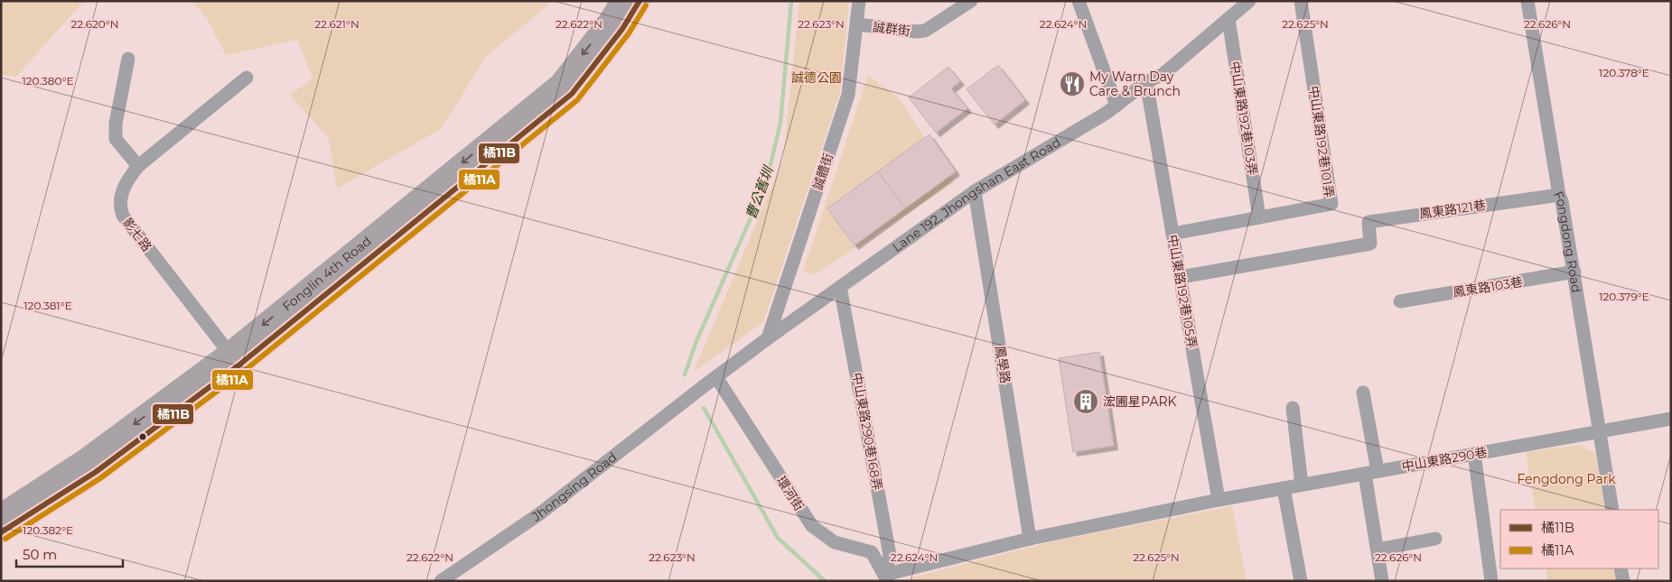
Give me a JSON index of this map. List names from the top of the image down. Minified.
{"streets":{"main road":["Fonglin 4th Road"],"street":["誠群街","中山東路192巷103弄","中山東路192巷101弄","誠體街","Lane 192, Jhongshan East Road","鳳東路121巷","影七路","Fongdong Road","鳳東路103巷","中山東路192巷105弄","鳳學路","中山東路290巷168弄","中山東路290巷","Jhongsing Road","環河街"]},"crossings":[["誠群街","誠體街"],["中山東路192巷103弄","中山東路192巷101弄"],["中山東路192巷103弄","Lane 192, Jhongshan East Road"],["中山東路192巷101弄","中山東路192巷105弄"],["誠體街","Lane 192, Jhongshan East Road"],["Lane 192, Jhongshan East Road","中山東路192巷105弄"],["Lane 192, Jhongshan East Road","鳳學路"],["Lane 192, Jhongshan East Road","中山東路290巷168弄"],["Lane 192, Jhongshan East Road","Jhongsing Road"],["Lane 192, Jhongshan East Road","環河街"],["鳳東路121巷","Fongdong Road"],["鳳東路121巷","中山東路192巷105弄"],["影七路","Fonglin 4th Road"],["Fongdong Road","鳳東路103巷"],["Fongdong Road","中山東路290巷"],["中山東路192巷105弄","中山東路290巷"],["鳳學路","中山東路290巷"],["中山東路290巷168弄","中山東路290巷"],["中山東路290巷168弄","環河街"],["中山東路290巷","環河街"]],"water":["曹公舊圳"],"parks":["誠德公園","Fengdong Park"],"places":{"restaurant":["My Warn Day Care & Brunch"],"building":["浤圃星PARK"]},"lines":["transit line 橘11B","transit line 橘11A"],"legend":["橘11B","橘11A"],"scale_bar":"50 m","coordinates":["22.620°N","22.621°N","22.622°N","22.623°N","22.624°N","22.625°N","22.626°N","120.378°E","120.380°E","120.379°E","120.381°E","120.382°E"]}
